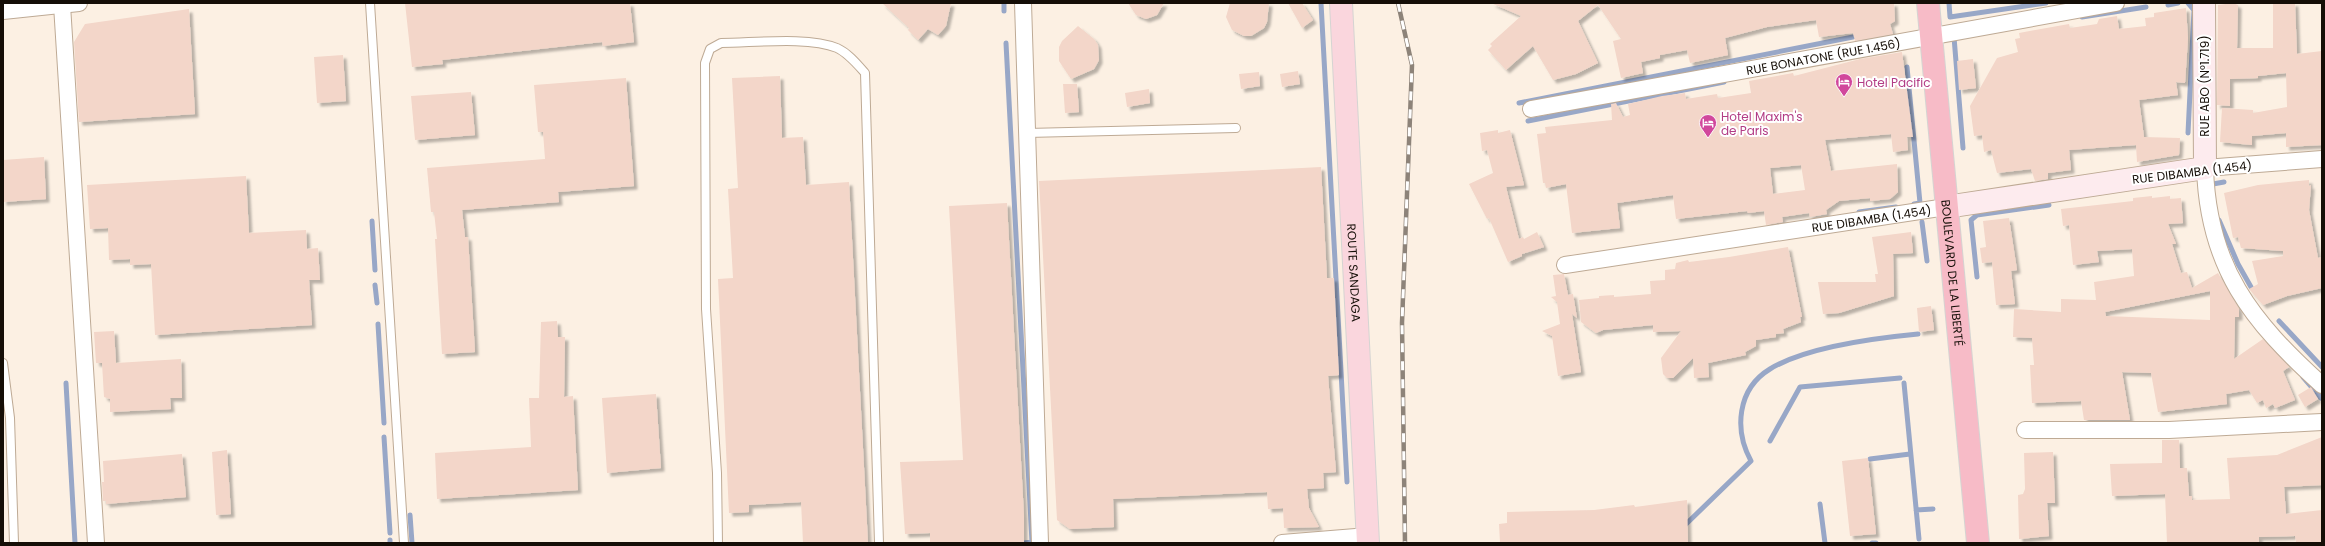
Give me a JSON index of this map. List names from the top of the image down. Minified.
{"streets":{"highway":["BOULEVARD DE LA LIBERTÉ"],"main road":["ROUTE SANDAGA"],"street":["RUE BONATONE (RUE 1.456)","RUE ABO (N°1.719)","RUE DIBAMBA (1.454)"]},"crossings":[["RUE BONATONE (RUE 1.456)","BOULEVARD DE LA LIBERTÉ"],["RUE ABO (N°1.719)","RUE DIBAMBA (1.454)"],["RUE DIBAMBA (1.454)","BOULEVARD DE LA LIBERTÉ"]],"places":{"hotel":["Hotel Pacific","Hotel Maxim's de Paris"]}}
